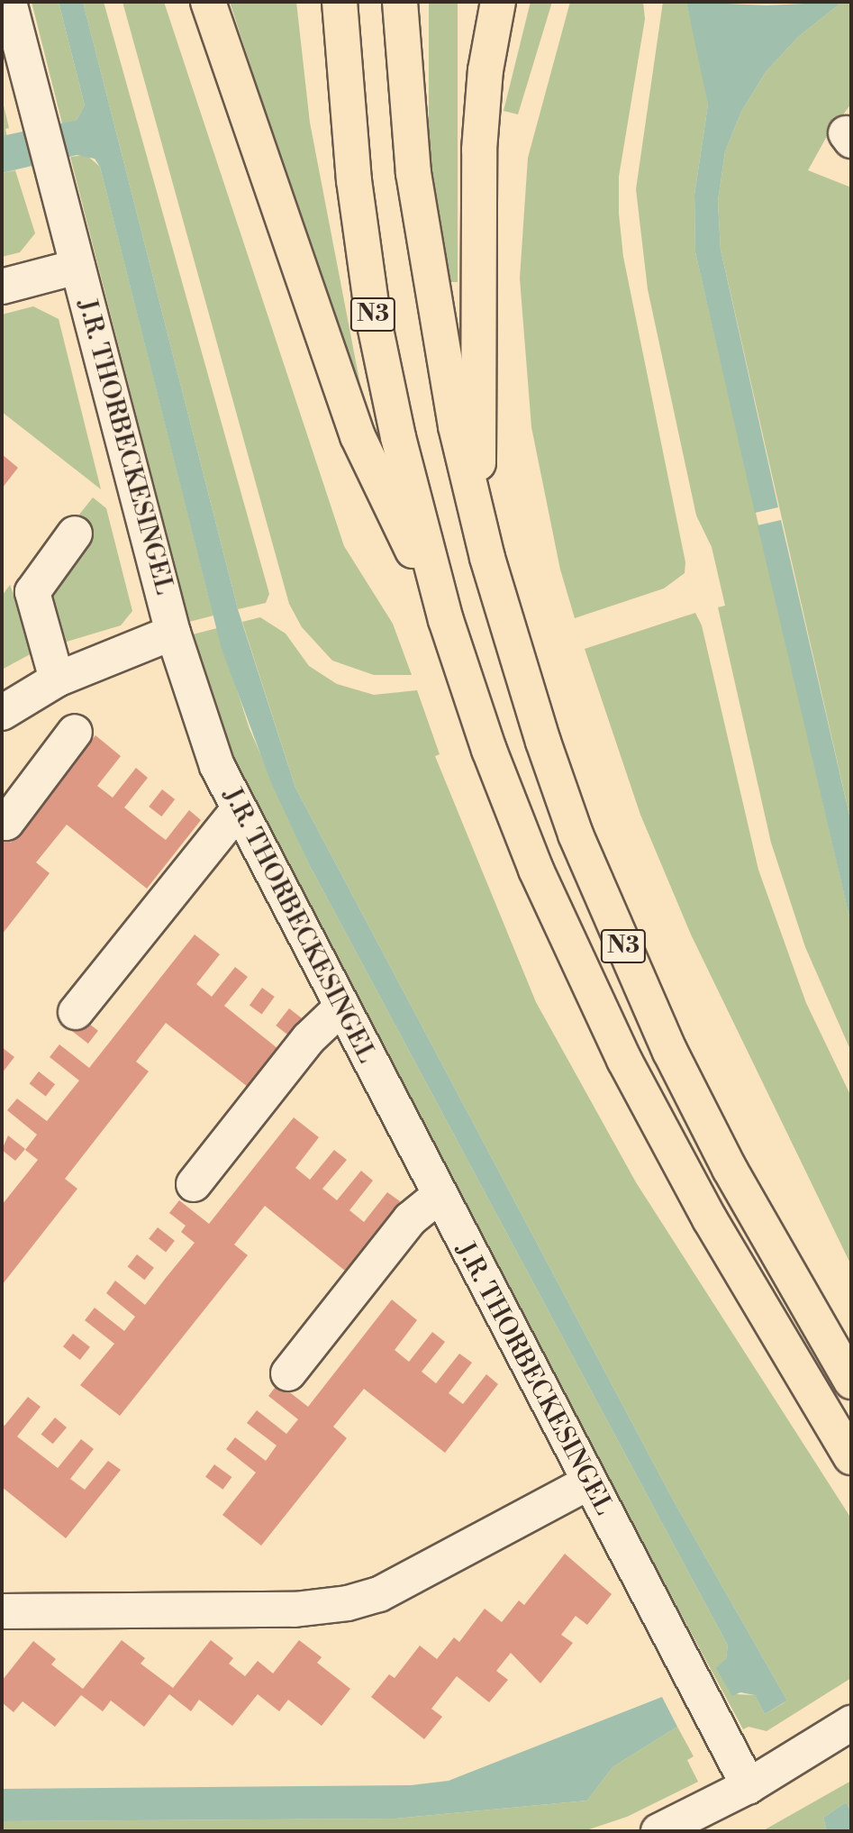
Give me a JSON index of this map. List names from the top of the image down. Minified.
{"streets":{"main road":["N3"],"street":["J.R. THORBECKESINGEL"]}}
